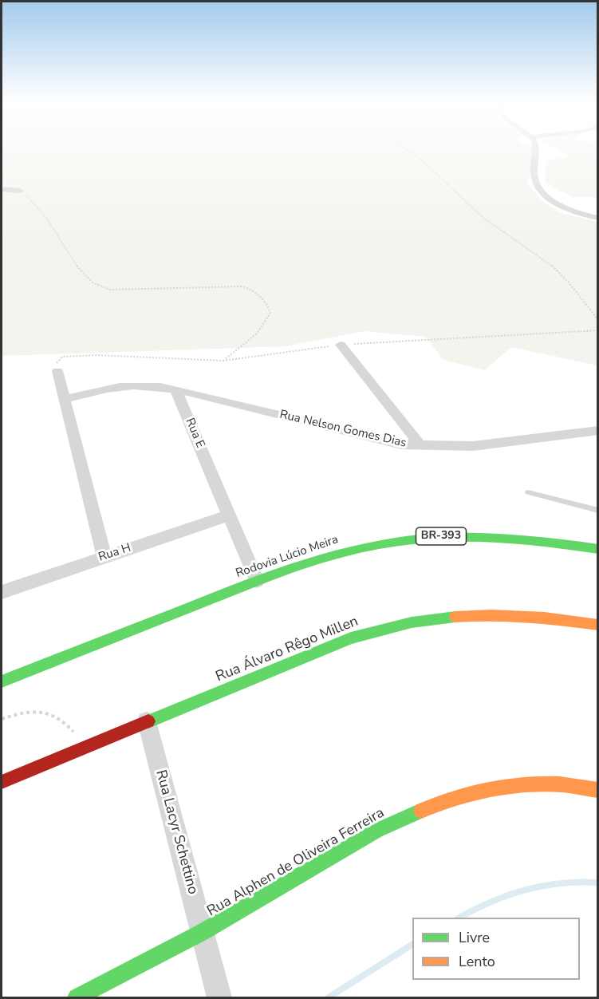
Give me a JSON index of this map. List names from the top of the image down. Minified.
{"streets":{"street":["Rua Nelson Gomes Dias","Rua E","BR-393","Rua H","Rodovia Lúcio Meira","Rua Álvaro Rêgo Millen","Rua Lacyr Schettino","Rua Alphen de Oliveira Ferreira"]},"crossings":[["Rua Nelson Gomes Dias","Rua E"],["Rua E","Rua H"],["Rua E","Rodovia Lúcio Meira"],["Rua Álvaro Rêgo Millen","Rua Lacyr Schettino"],["Rua Lacyr Schettino","Rua Alphen de Oliveira Ferreira"]],"legend":["Livre","Lento"]}
